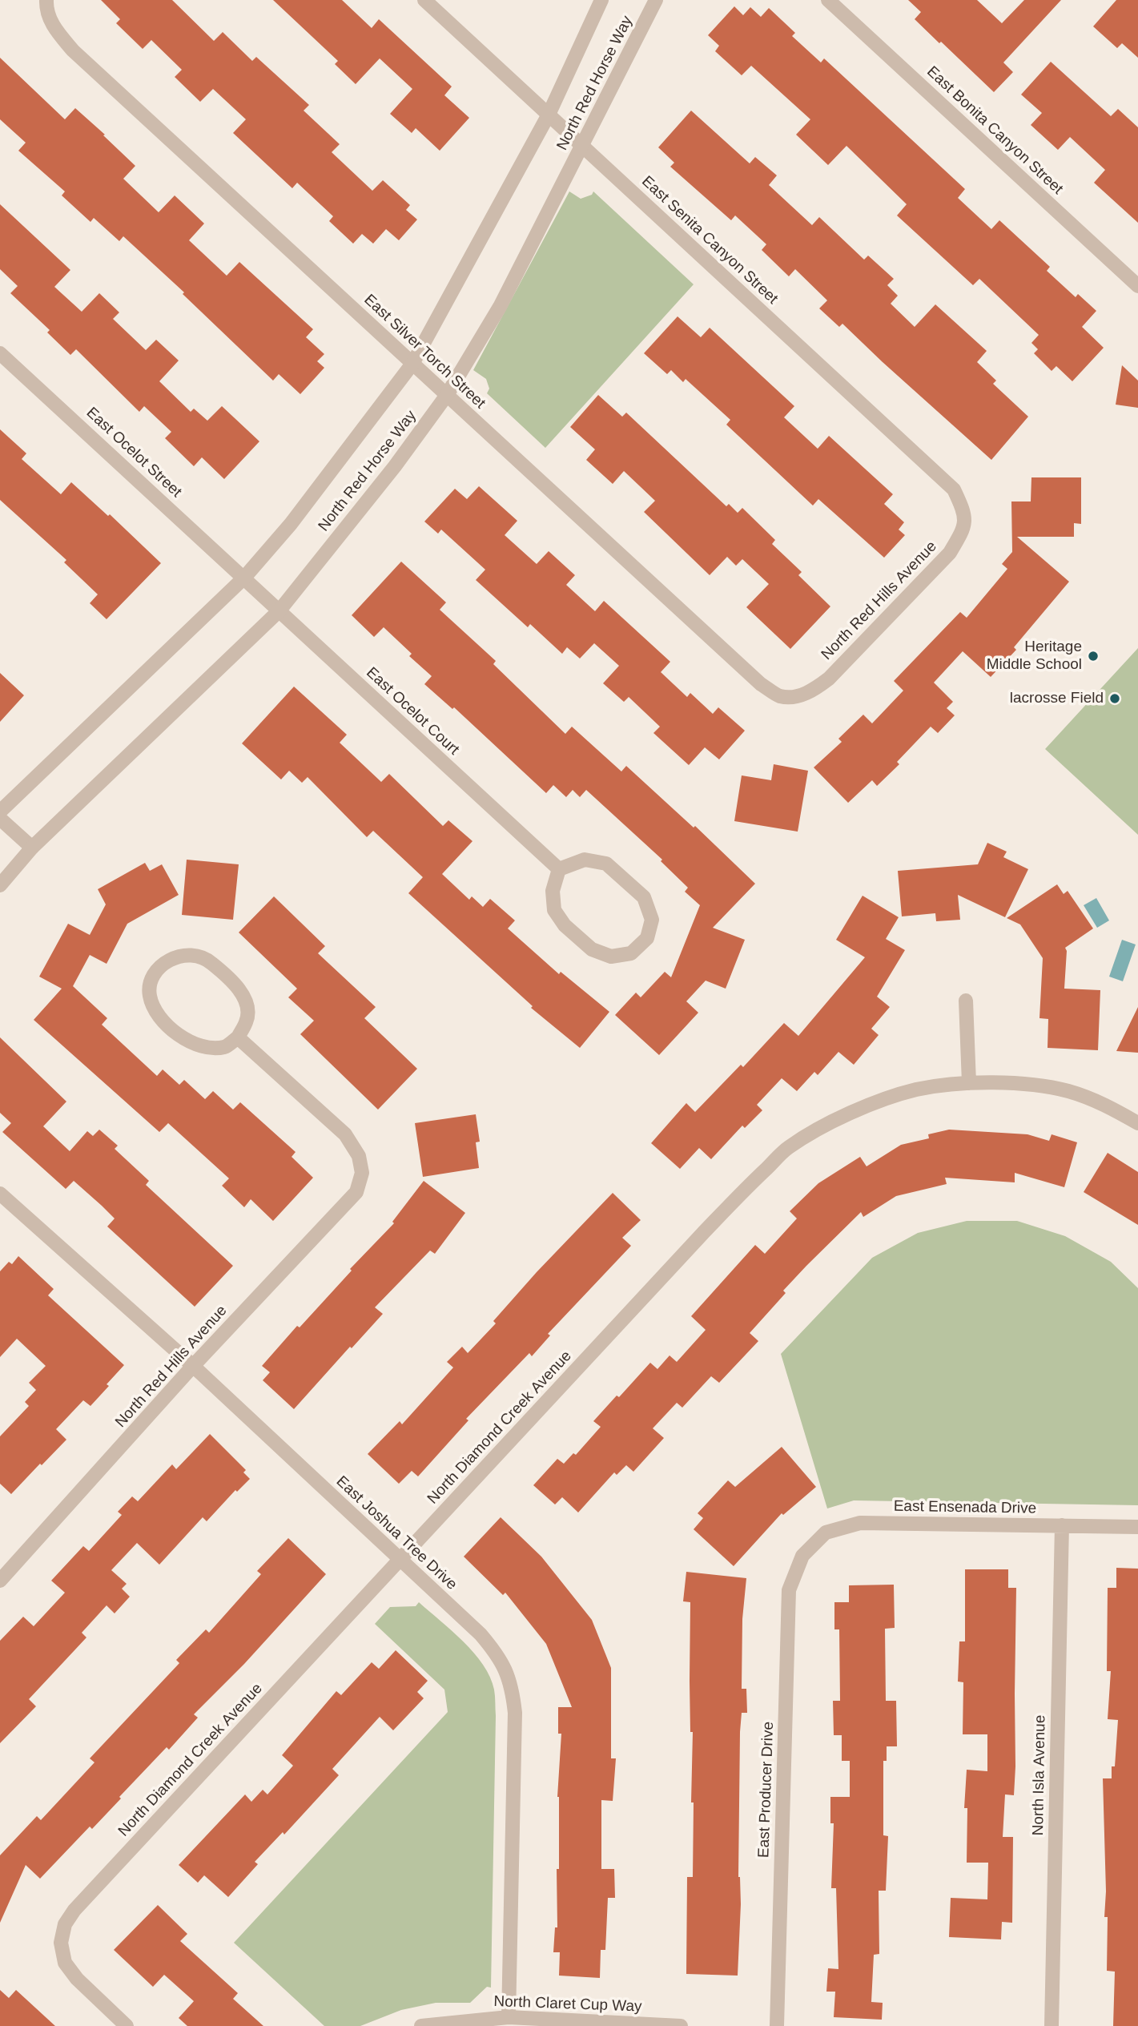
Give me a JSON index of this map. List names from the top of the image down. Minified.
{"streets":{"street":["North Red Horse Way","East Bonita Canyon Street","East Senita Canyon Street","East Silver Torch Street","East Ocelot Street","North Red Hills Avenue","East Ocelot Court","North Diamond Creek Avenue","East Ensenada Drive","East Joshua Tree Drive","North Isla Avenue","East Producer Drive","North Claret Cup Way"]},"crossings":[["North Red Horse Way","East Senita Canyon Street"],["North Red Horse Way","East Silver Torch Street"],["North Red Horse Way","East Ocelot Street"],["North Red Horse Way","East Ocelot Court"],["East Senita Canyon Street","North Red Hills Avenue"],["East Silver Torch Street","North Red Hills Avenue"],["East Ocelot Street","East Ocelot Court"],["North Red Hills Avenue","East Joshua Tree Drive"],["North Diamond Creek Avenue","East Joshua Tree Drive"],["East Ensenada Drive","North Isla Avenue"],["East Ensenada Drive","East Producer Drive"],["East Joshua Tree Drive","North Claret Cup Way"]],"places":["Heritage Middle School","lacrosse Field"]}
